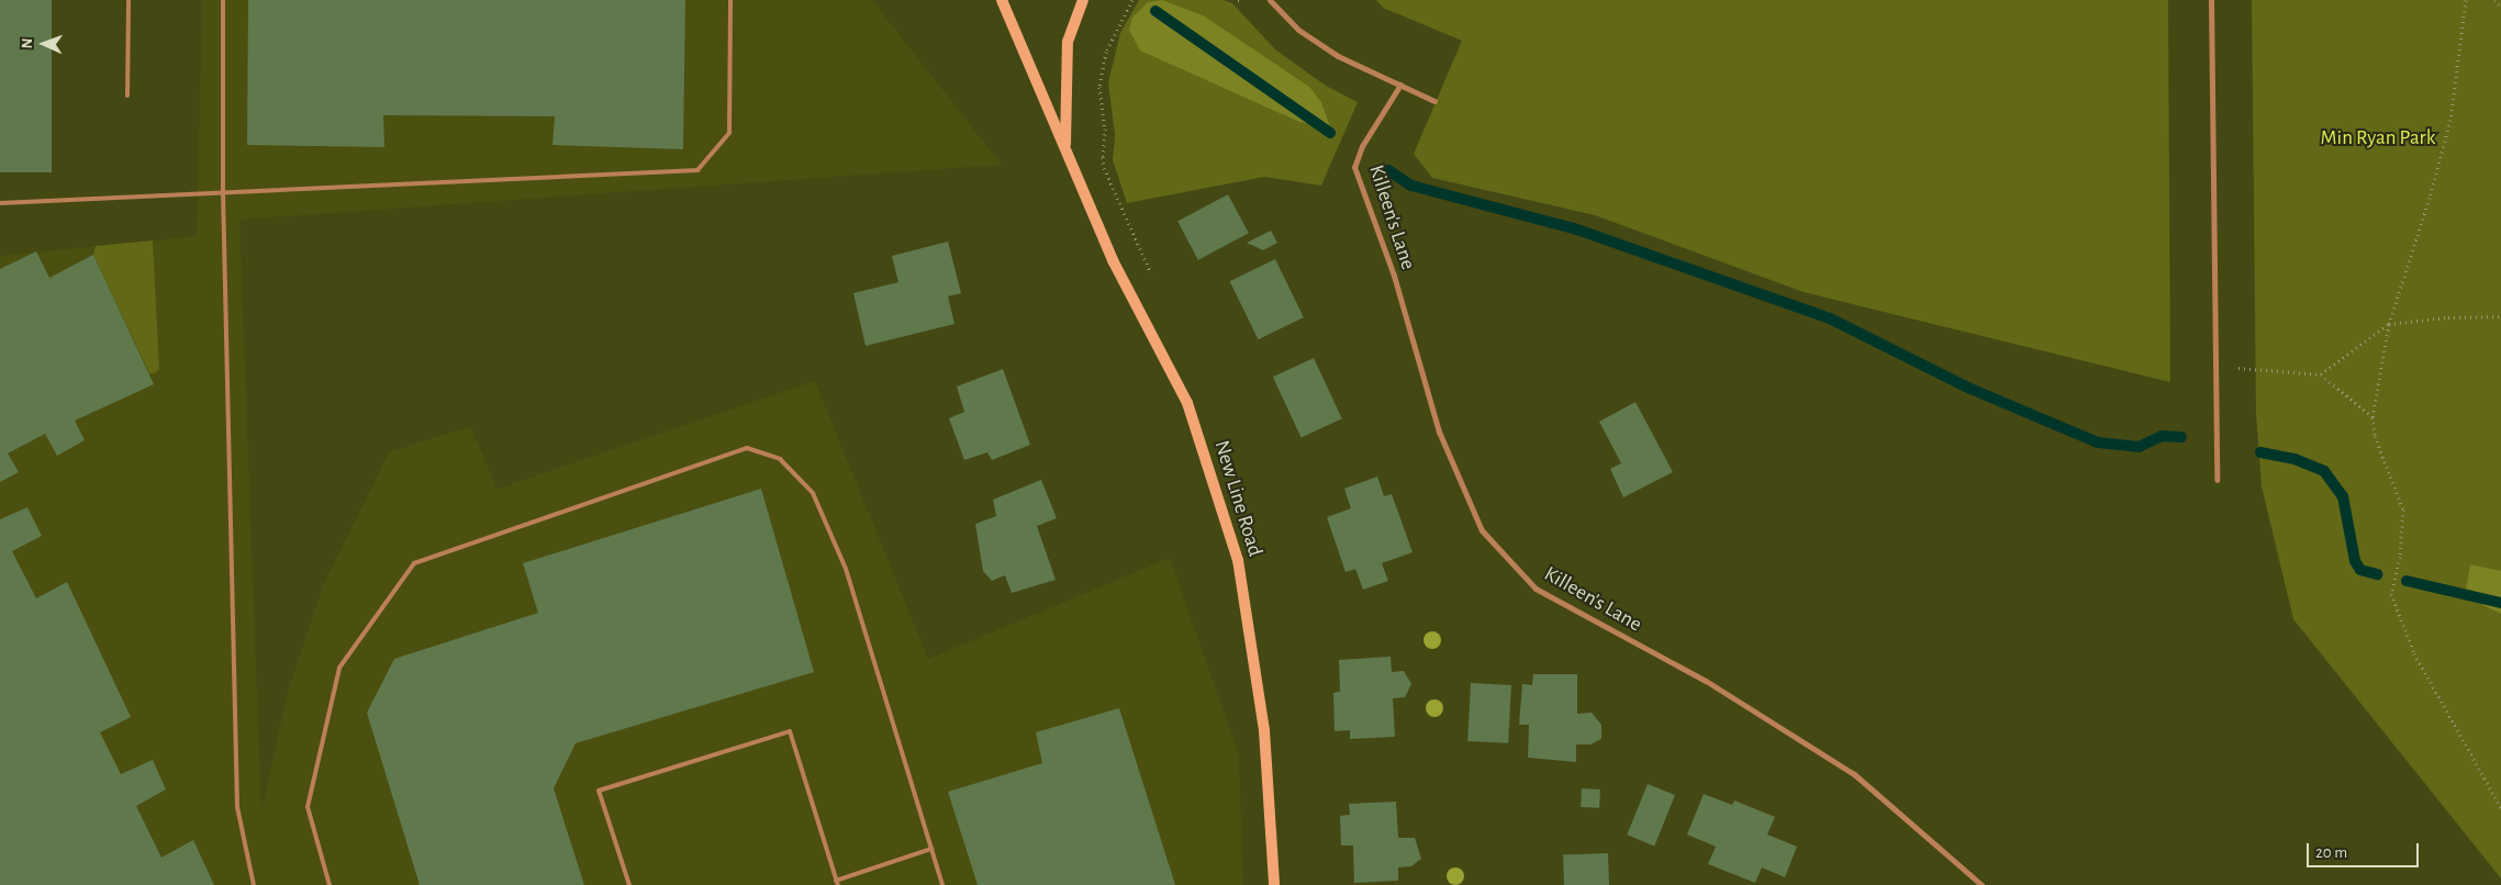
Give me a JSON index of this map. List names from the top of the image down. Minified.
{"streets":{"main road":["New Line Road"],"street":["Killeen's Lane"]},"parks":["Min Ryan Park"],"scale_bar":"20 m","north":"left"}
